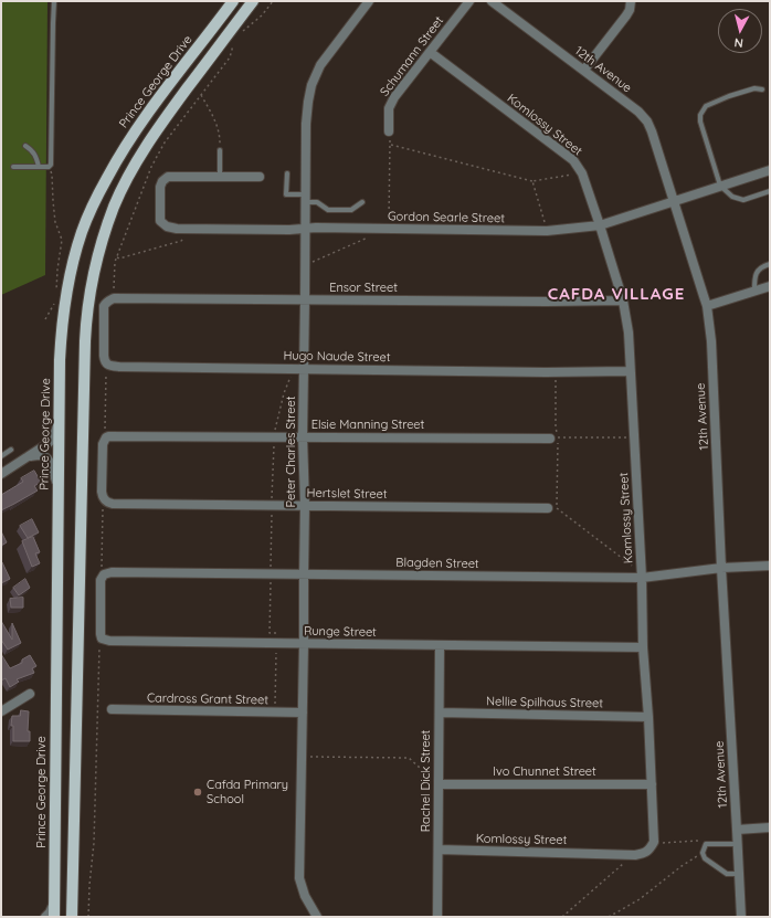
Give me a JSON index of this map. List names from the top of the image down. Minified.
{"streets":{"main road":["Prince George Drive"],"street":["Schumann Street","12th Avenue","Komlossy Street","Gordon Searle Street","Ensor Street","Hugo Naude Street","Elsie Manning Street","Peter Charles Street","Hertslet Street","Blagden Street","Runge Street","Cardross Grant Street","Nellie Spilhaus Street","Ivo Chunnet Street","Rachel Dick Street"]},"crossings":[["Schumann Street","Komlossy Street"],["12th Avenue","Gordon Searle Street"],["12th Avenue","Blagden Street"],["Komlossy Street","Gordon Searle Street"],["Komlossy Street","Ensor Street"],["Komlossy Street","Hugo Naude Street"],["Komlossy Street","Blagden Street"],["Komlossy Street","Runge Street"],["Komlossy Street","Nellie Spilhaus Street"],["Komlossy Street","Ivo Chunnet Street"],["Komlossy Street","Rachel Dick Street"],["Gordon Searle Street","Peter Charles Street"],["Ensor Street","Hugo Naude Street"],["Ensor Street","Peter Charles Street"],["Hugo Naude Street","Peter Charles Street"],["Elsie Manning Street","Peter Charles Street"],["Elsie Manning Street","Hertslet Street"],["Peter Charles Street","Hertslet Street"],["Peter Charles Street","Blagden Street"],["Peter Charles Street","Runge Street"],["Peter Charles Street","Cardross Grant Street"],["Blagden Street","Runge Street"],["Runge Street","Rachel Dick Street"],["Nellie Spilhaus Street","Rachel Dick Street"],["Ivo Chunnet Street","Rachel Dick Street"]],"districts":["CAFDA VILLAGE"],"places":["Cafda Primary School"],"north":"bottom"}
